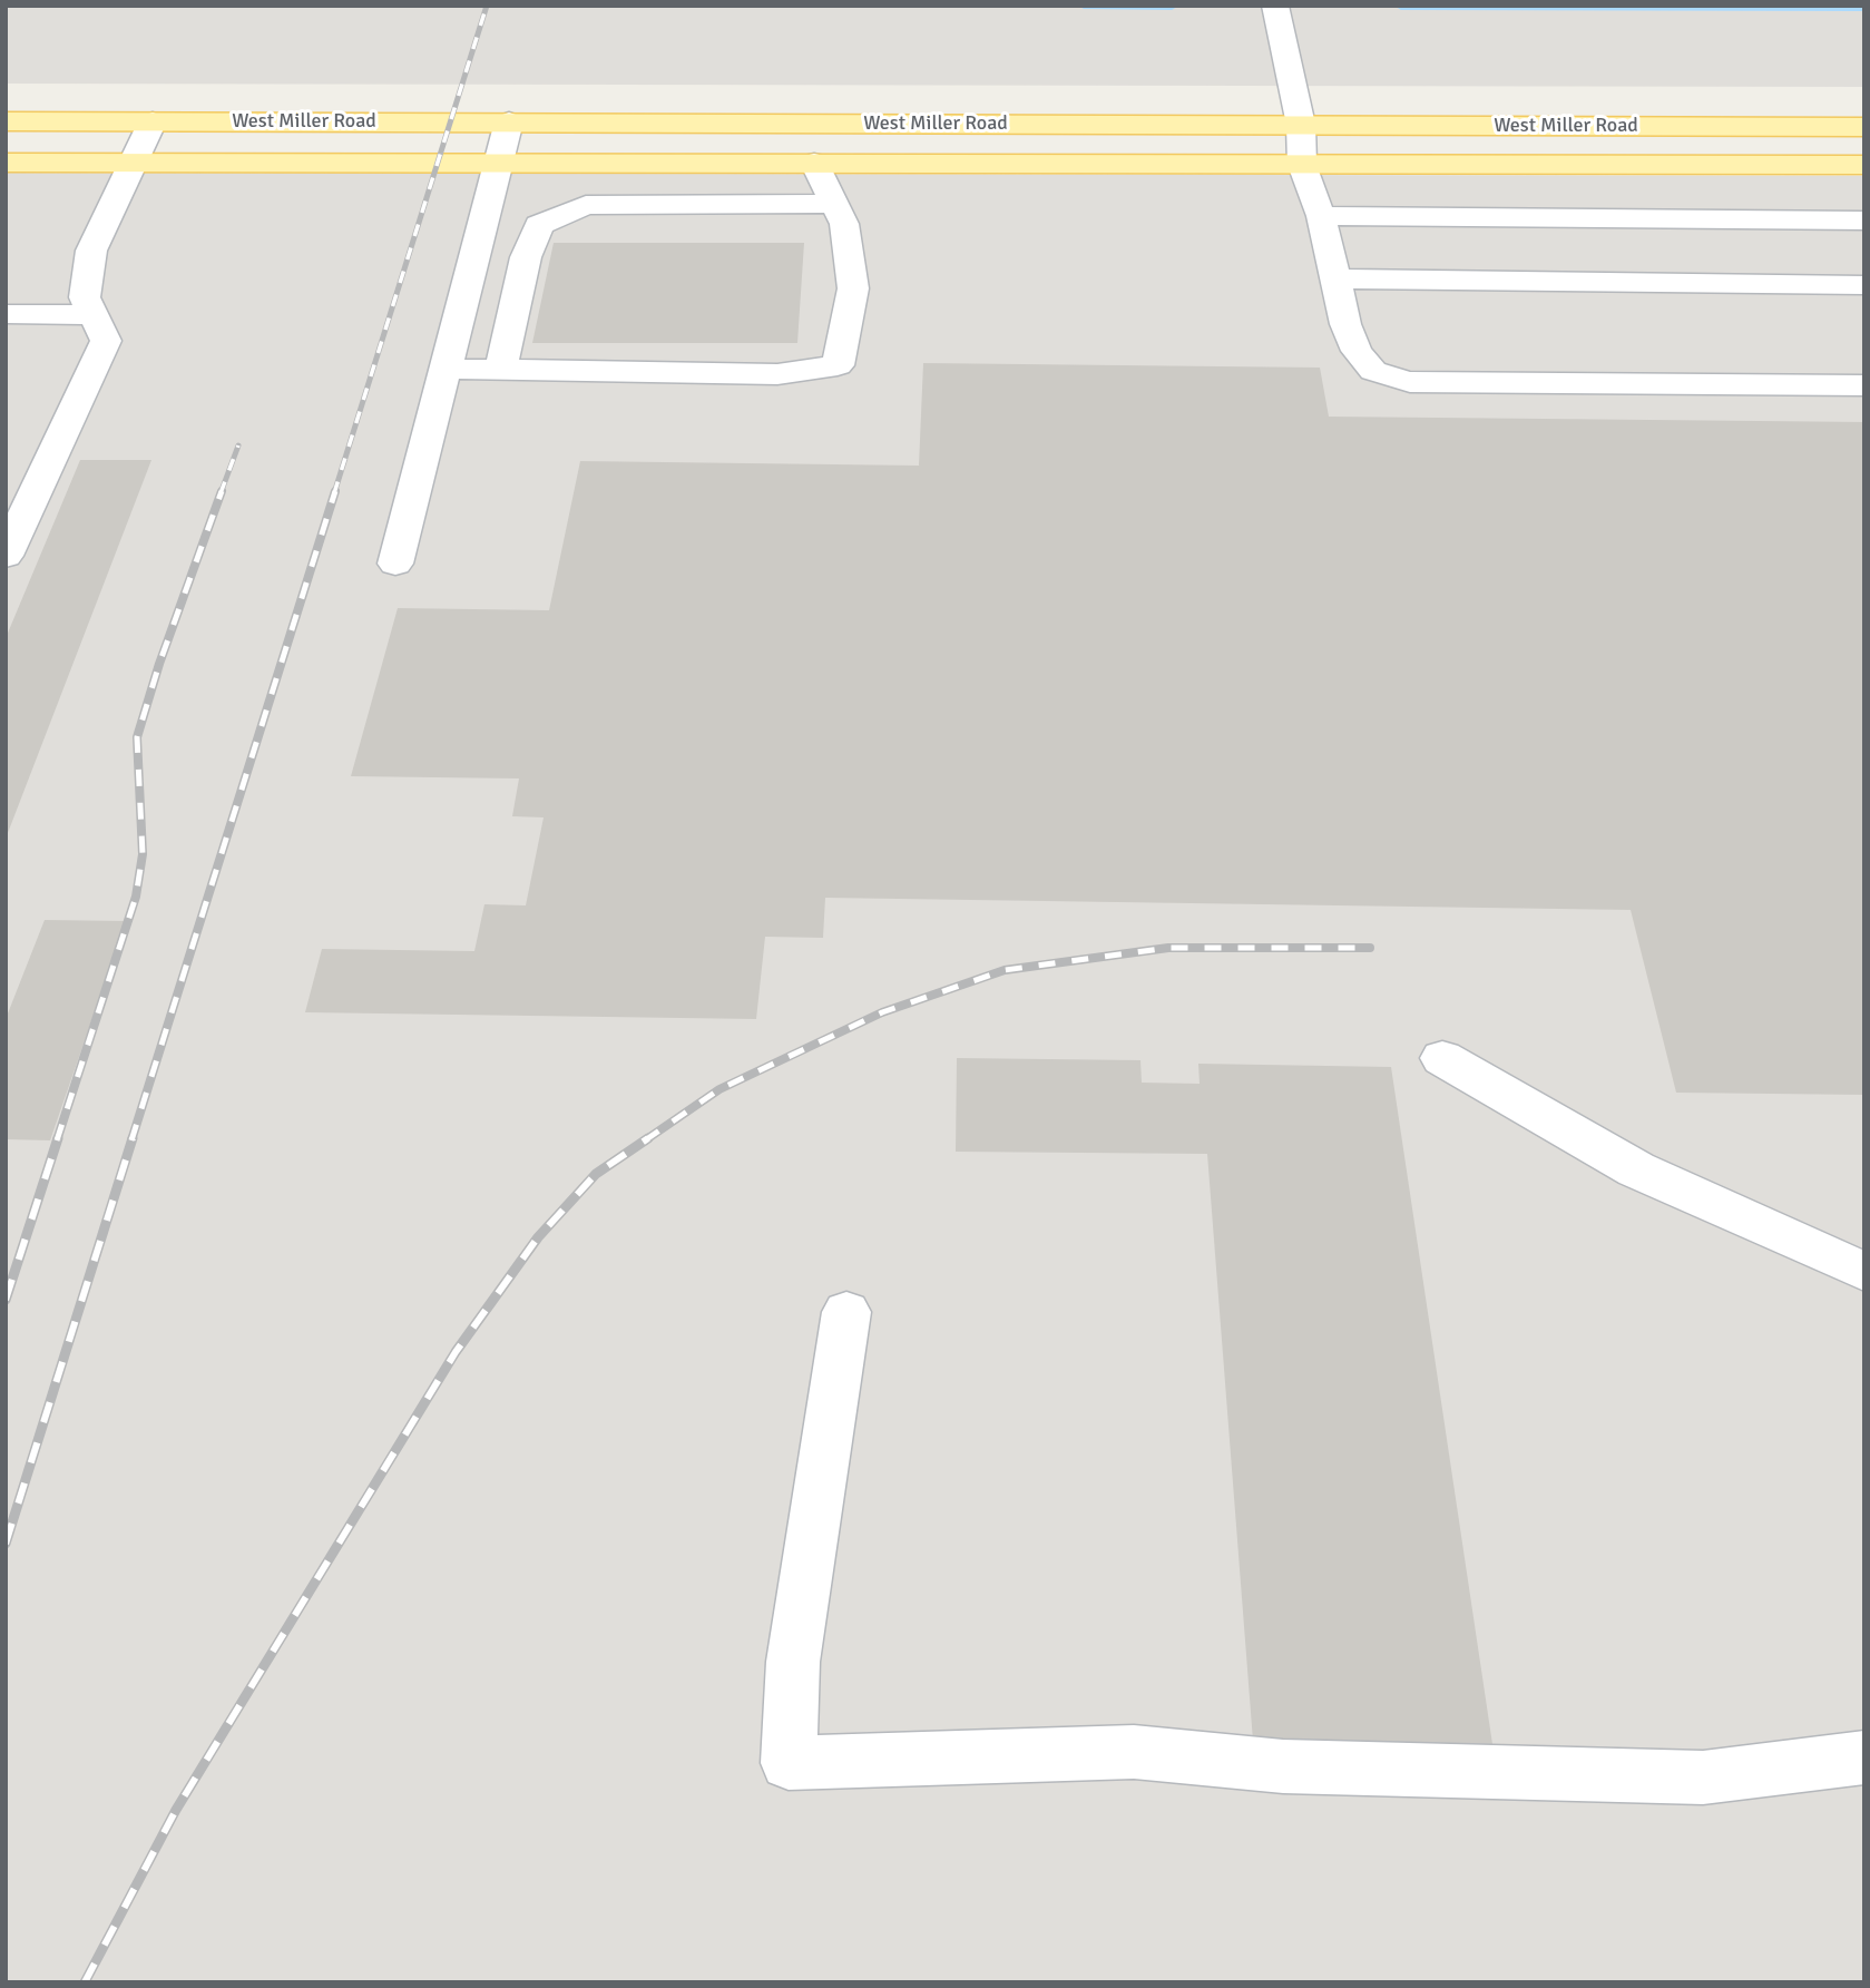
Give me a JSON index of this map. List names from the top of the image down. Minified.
{"streets":{"main road":["West Miller Road"]}}
